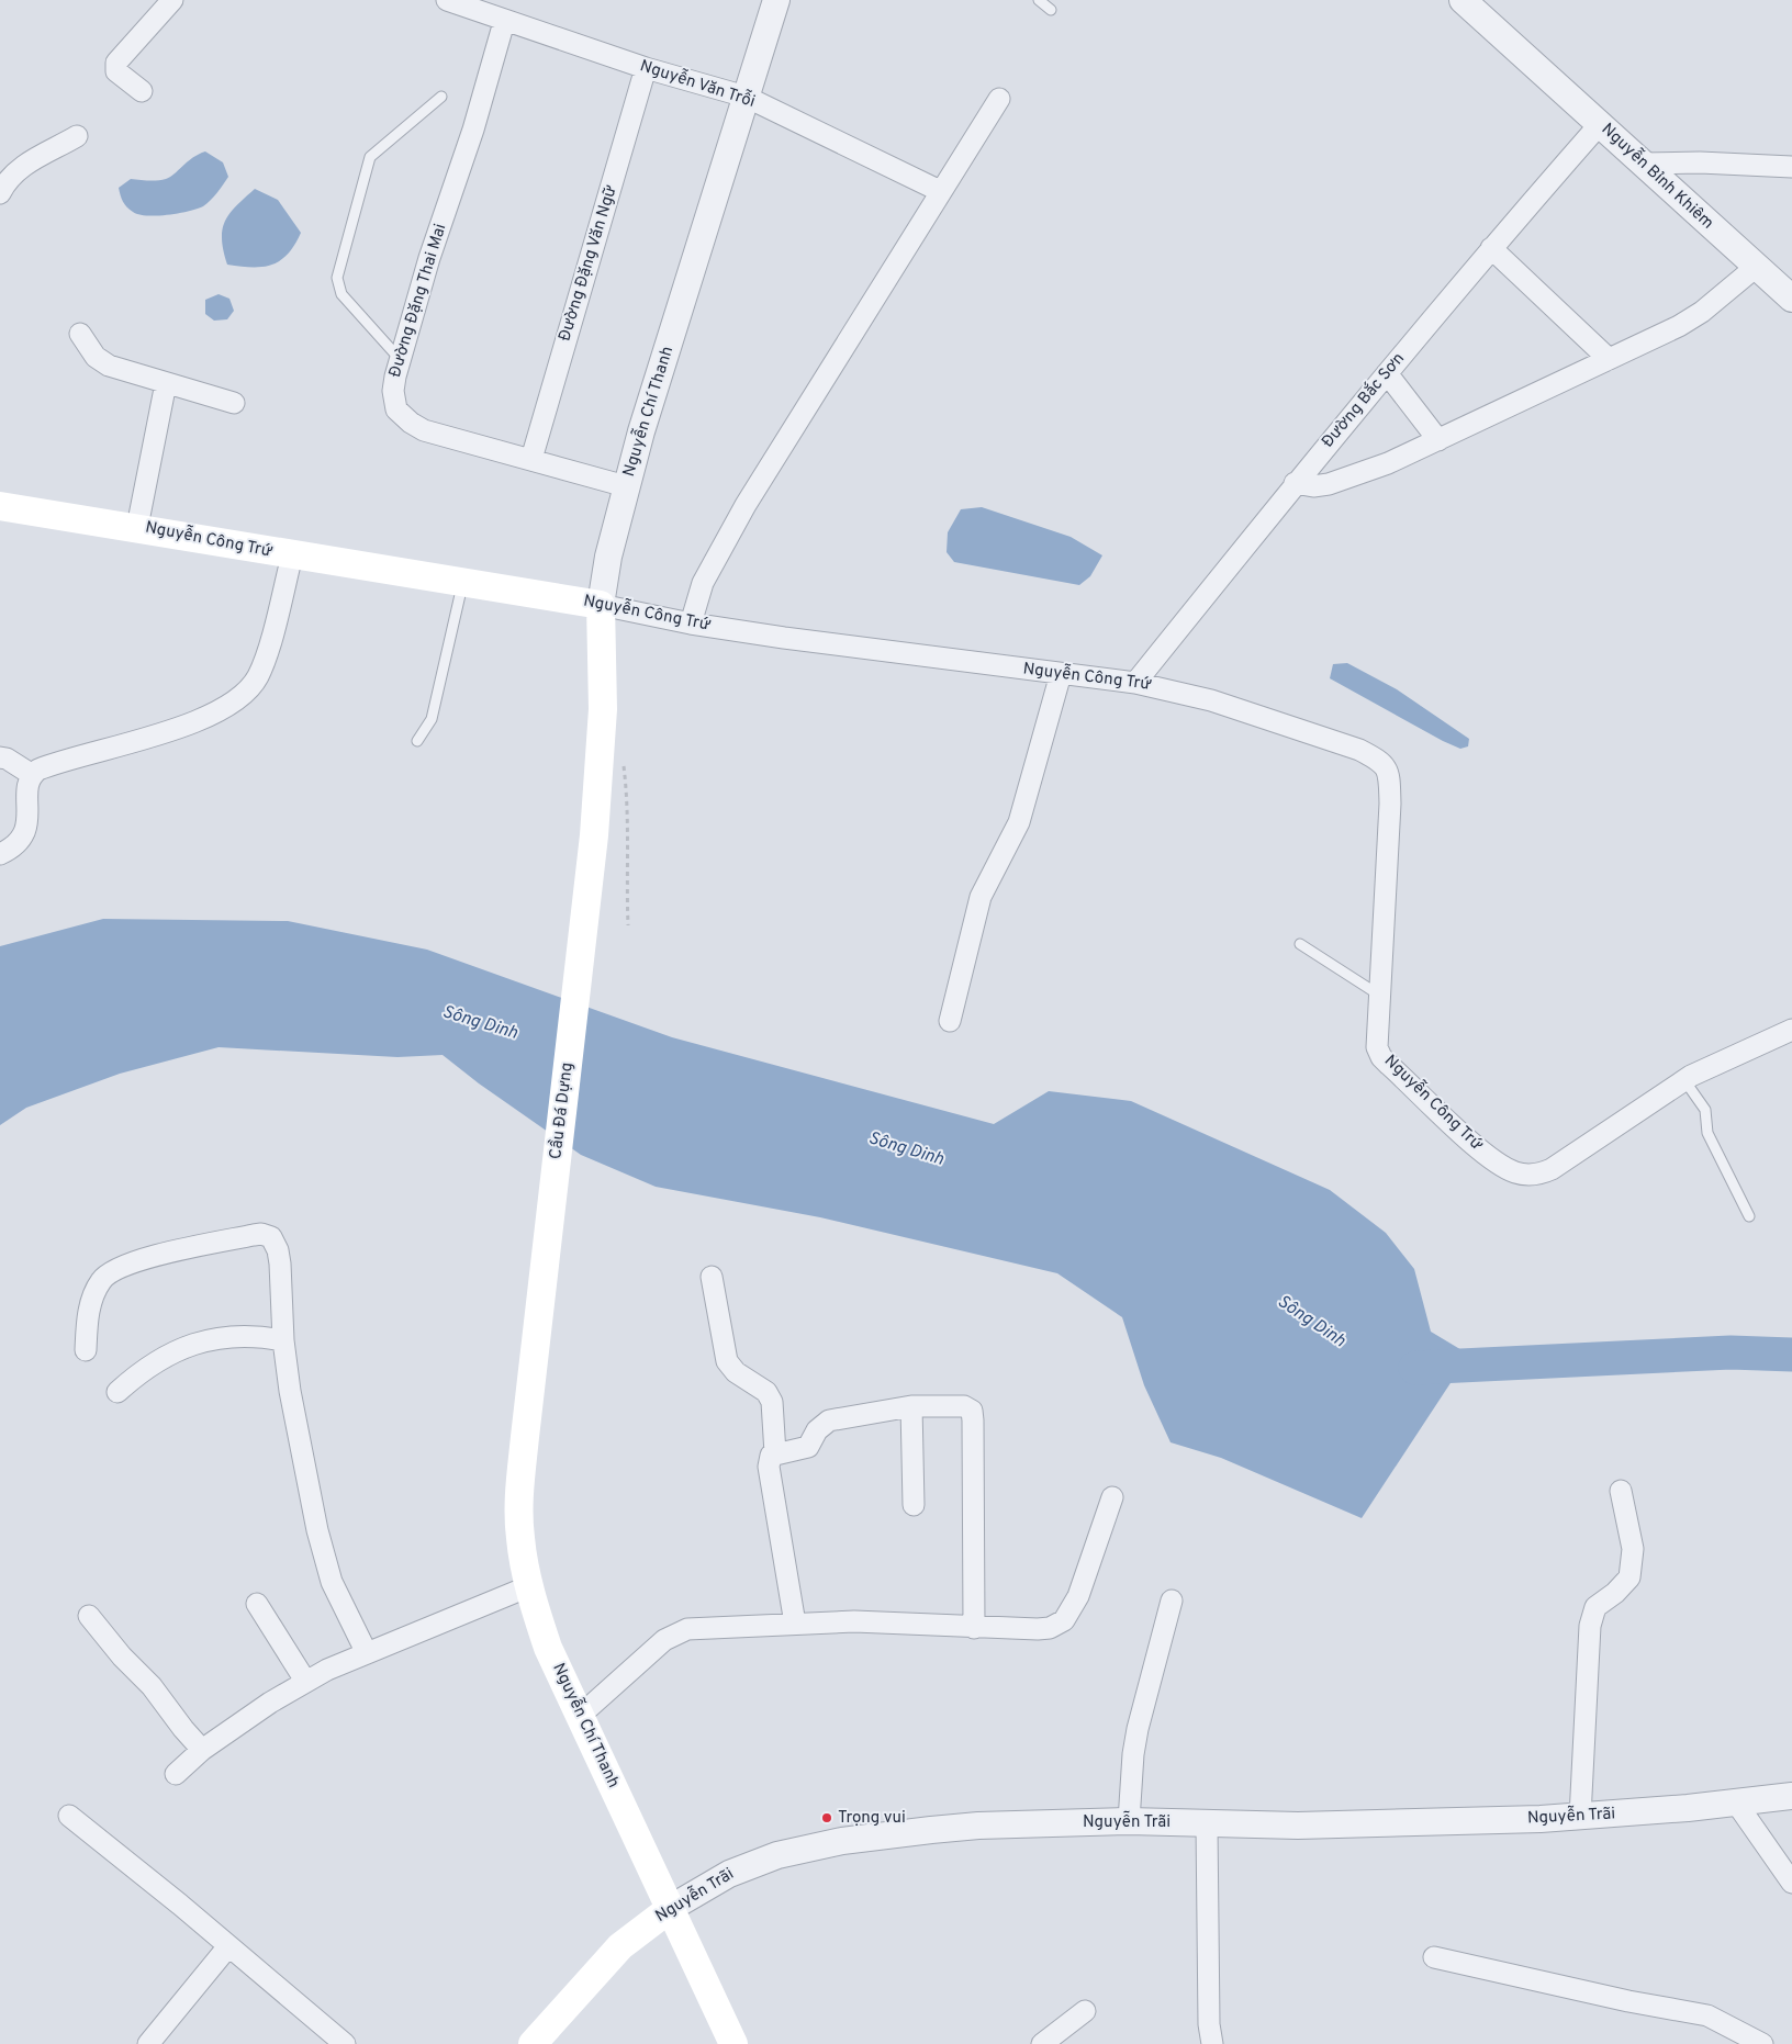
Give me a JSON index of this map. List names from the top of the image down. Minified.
{"streets":{"main road":["Nguyễn Chí Thanh","Nguyễn Công Trứ","Cầu Đá Dựng","Nguyễn Trãi"],"street":["Nguyễn Văn Trỗi","Nguyễn Bỉnh Khiêm","Đường Đặng Văn Ngữ","Đường Đặng Thai Mai","Đường Bắc Sơn"]},"crossings":[["Nguyễn Văn Trỗi","Đường Đặng Văn Ngữ"],["Nguyễn Văn Trỗi","Đường Đặng Thai Mai"],["Nguyễn Văn Trỗi","Nguyễn Chí Thanh"],["Nguyễn Bỉnh Khiêm","Đường Bắc Sơn"],["Đường Đặng Văn Ngữ","Đường Đặng Thai Mai"],["Đường Đặng Thai Mai","Nguyễn Chí Thanh"],["Đường Bắc Sơn","Nguyễn Công Trứ"],["Nguyễn Chí Thanh","Nguyễn Công Trứ"],["Nguyễn Chí Thanh","Cầu Đá Dựng"],["Nguyễn Chí Thanh","Nguyễn Trãi"]],"water":["Sông Dinh"],"places":["Trọng vui"]}
